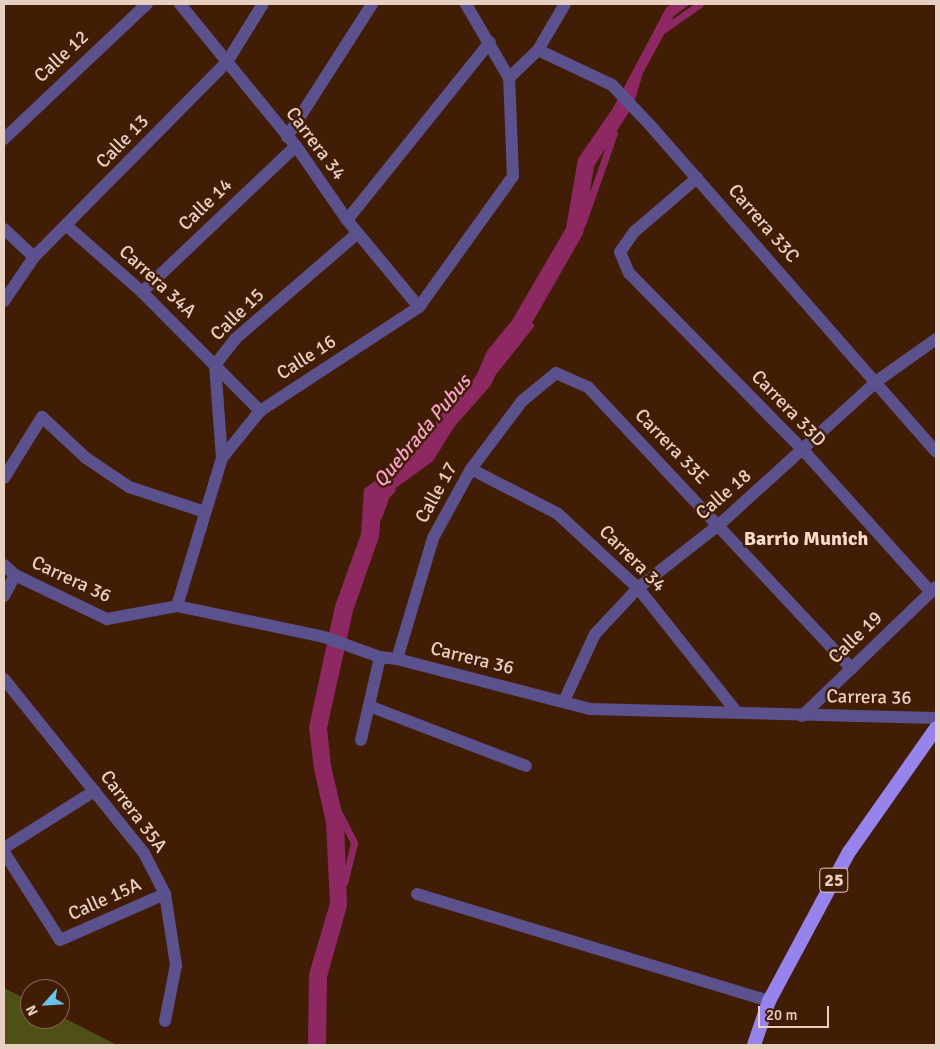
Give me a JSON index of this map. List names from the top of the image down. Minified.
{"streets":{"highway":["25"],"street":["Calle 12","Calle 13","Carrera 34","Calle 14","Carrera 33C","Carrera 34A","Calle 15","Calle 16","Carrera 33D","Carrera 33E","Calle 17","Calle 18","Carrera 36","Calle 19","Carrera 35A","Calle 15A"]},"crossings":[["Calle 13","Carrera 34"],["Calle 13","Carrera 34A"],["Carrera 34","Calle 14"],["Carrera 34","Calle 15"],["Carrera 34","Calle 16"],["Carrera 34","Calle 17"],["Carrera 34","Calle 18"],["Carrera 34","Carrera 36"],["Calle 14","Carrera 34A"],["Carrera 33C","Carrera 33D"],["Carrera 33C","Calle 18"],["Carrera 34A","Calle 15"],["Carrera 34A","Calle 16"],["Calle 15","Calle 16"],["Calle 16","Carrera 36"],["Carrera 33D","Calle 18"],["Carrera 33D","Calle 19"],["Carrera 33E","Calle 17"],["Carrera 33E","Calle 18"],["Carrera 33E","Calle 19"],["Calle 17","Carrera 36"],["Calle 18","Carrera 36"],["Carrera 36","Calle 19"],["Carrera 35A","Calle 15A"]],"districts":["Barrio Munich"],"water":["Quebrada Pubus"],"scale_bar":"20 m","north":"bottom left"}
